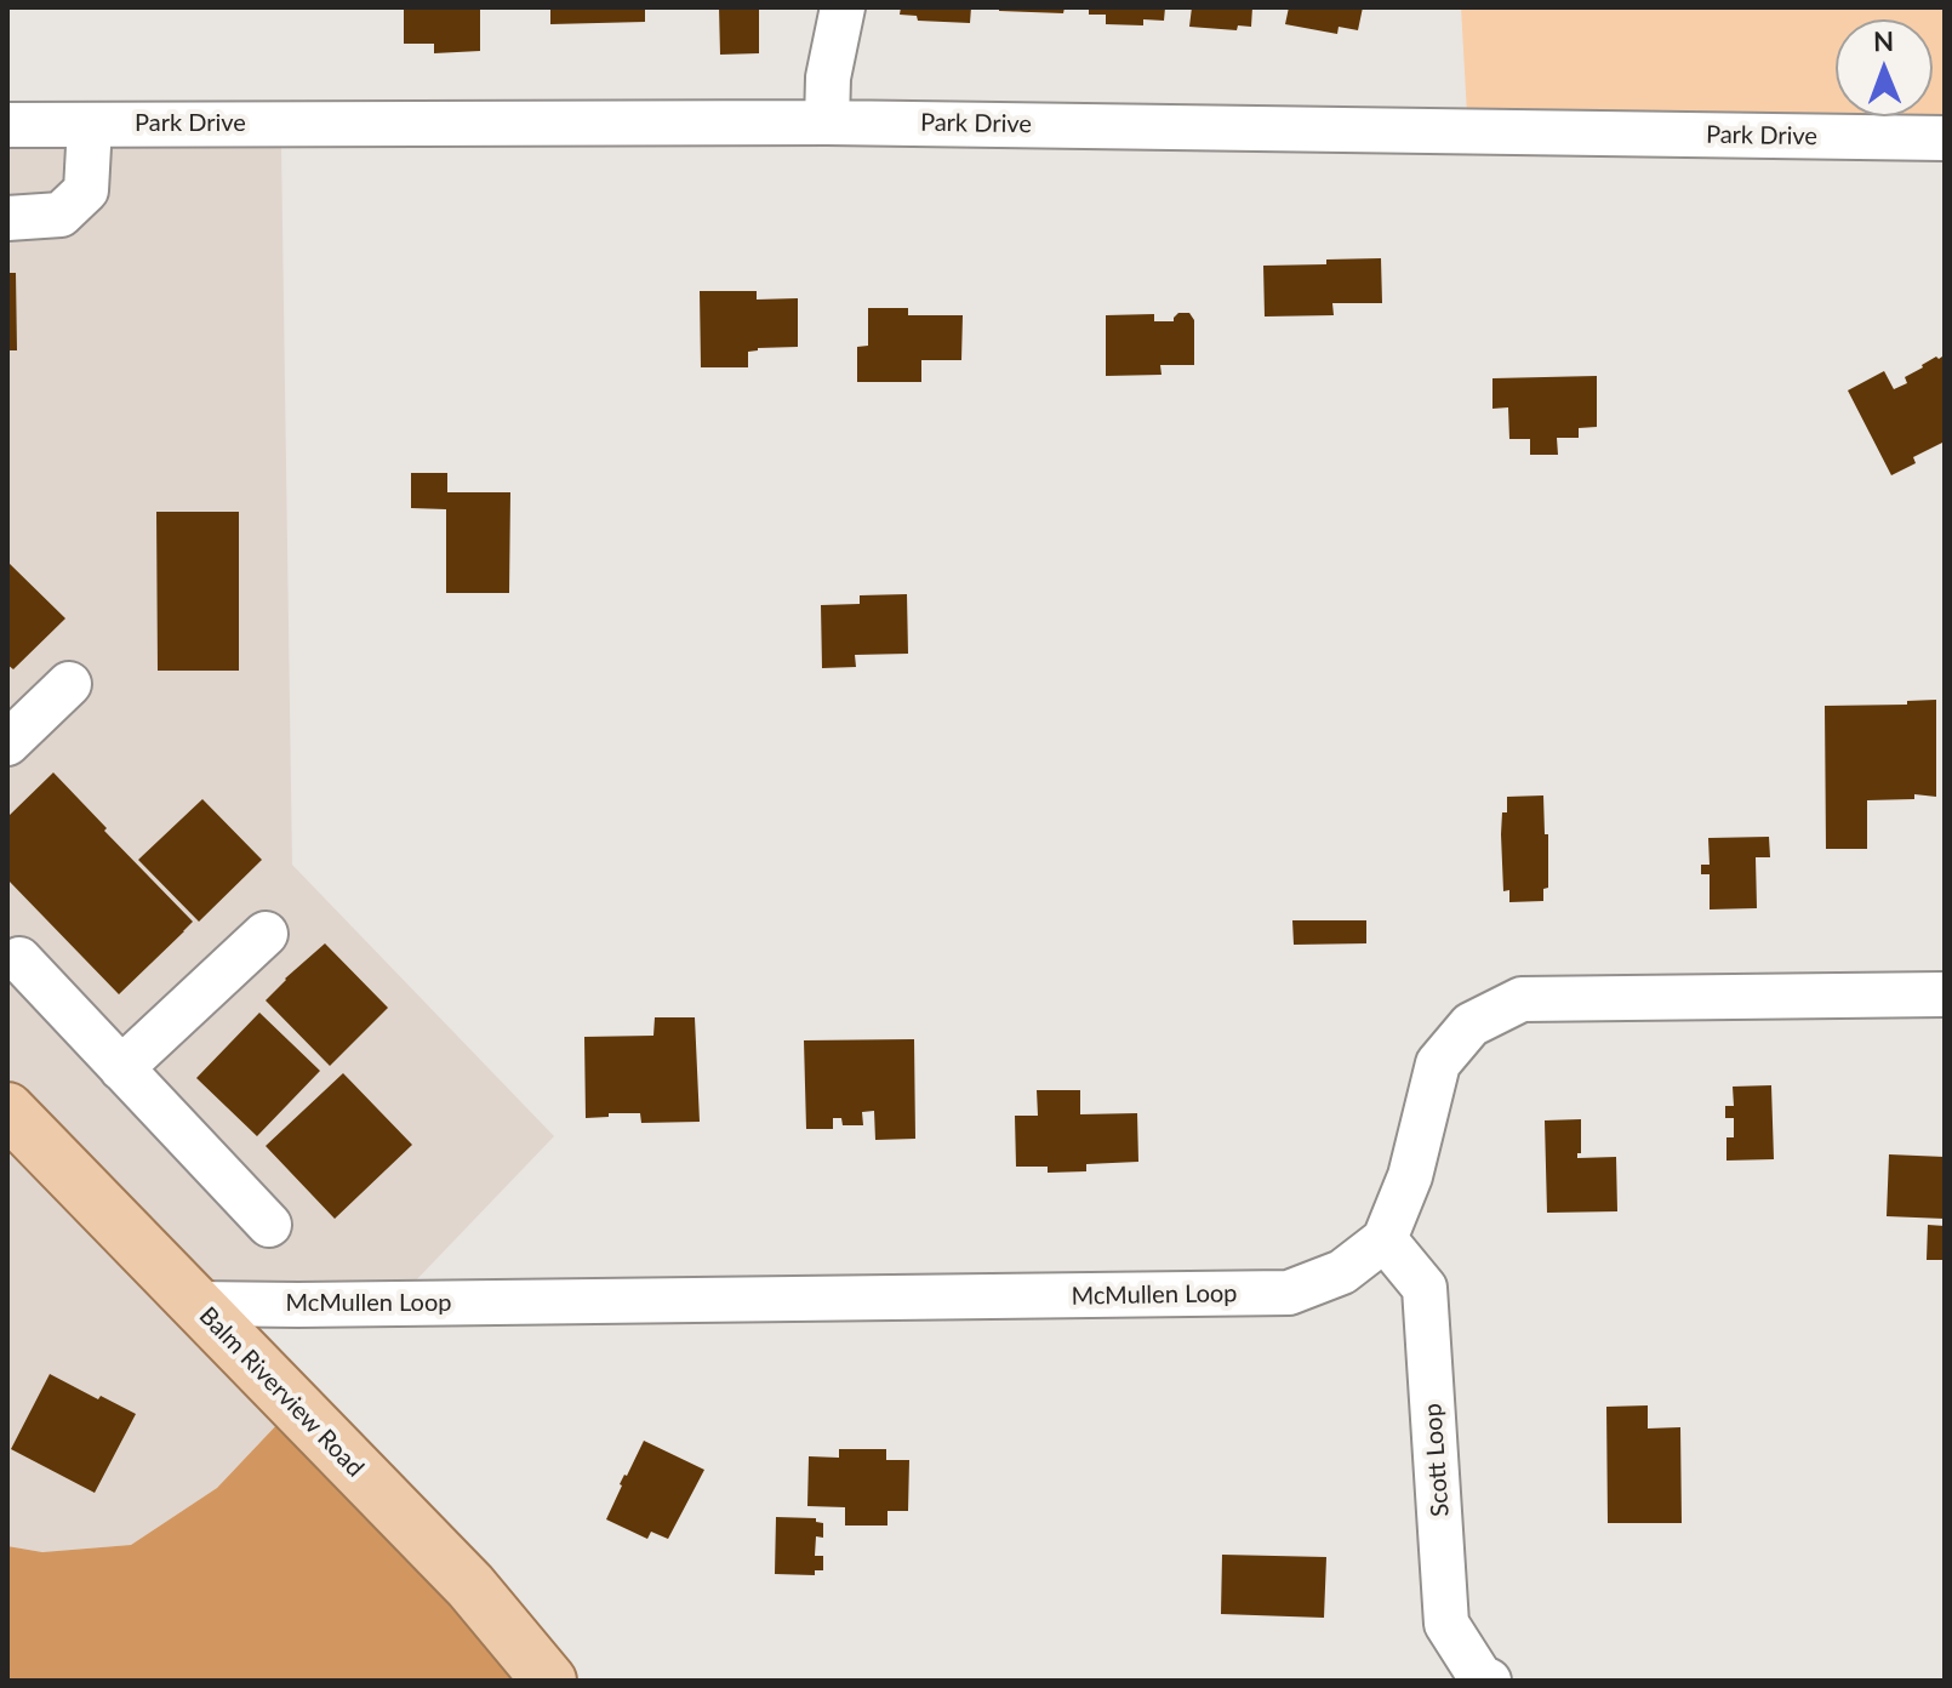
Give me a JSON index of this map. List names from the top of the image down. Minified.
{"streets":{"main road":["Balm Riverview Road"],"street":["Park Drive","McMullen Loop","Scott Loop"]},"crossings":[["McMullen Loop","Balm Riverview Road"],["McMullen Loop","Scott Loop"]],"north":"top"}
